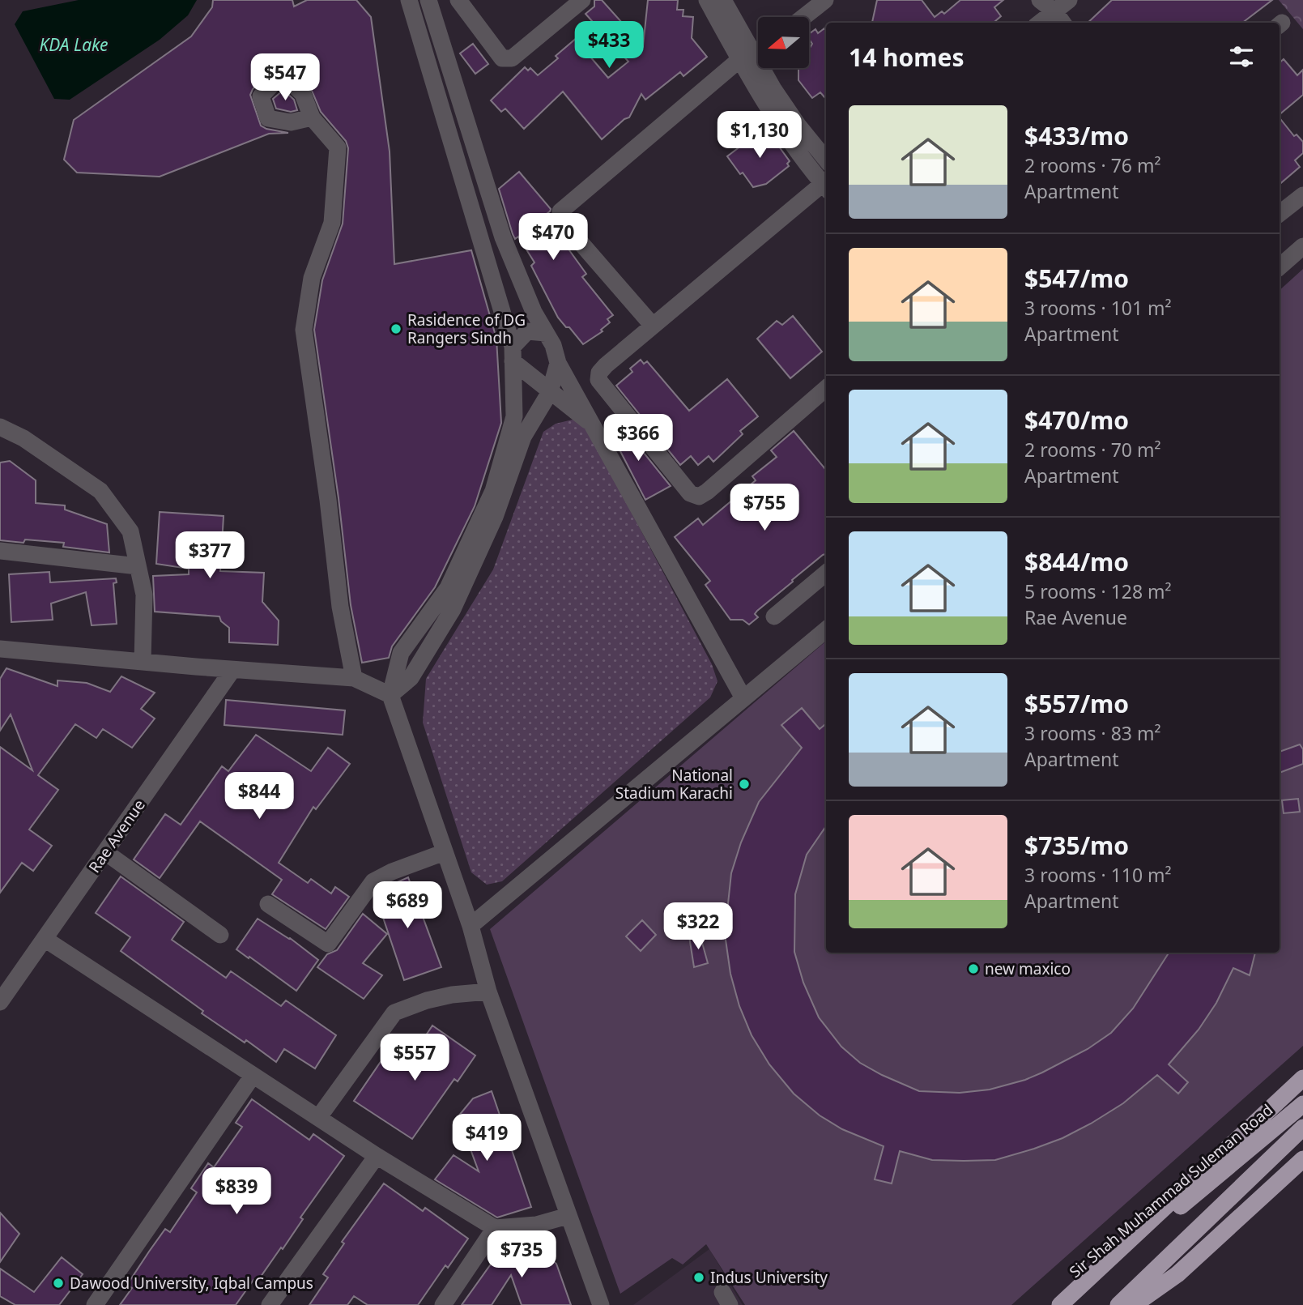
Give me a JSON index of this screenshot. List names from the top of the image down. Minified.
{"streets":{"highway":["Sir Shah Muhammad Suleman Road"],"street":["Rae Avenue"]},"water":["KDA Lake"],"places":["Rasidence of DG Rangers Sindh","National Stadium Karachi","new maxico","Indus University","Dawood University, Iqbal Campus"],"north":"left","page":{"price":["$433","$547","$1,130","$470","$366","$755","$377","$844","$689","$322","$557","$419","$839","$735"],"heading":"14 homes","list":[{"name":"$433/mo","note":"2 rooms · 76 m² · Apartment"},{"name":"$547/mo","note":"3 rooms · 101 m² · Apartment"},{"name":"$470/mo","note":"2 rooms · 70 m² · Apartment"},{"name":"$844/mo","note":"5 rooms · 128 m² · Rae Avenue"},{"name":"$557/mo","note":"3 rooms · 83 m² · Apartment"},{"name":"$735/mo","note":"3 rooms · 110 m² · Apartment"}]}}
